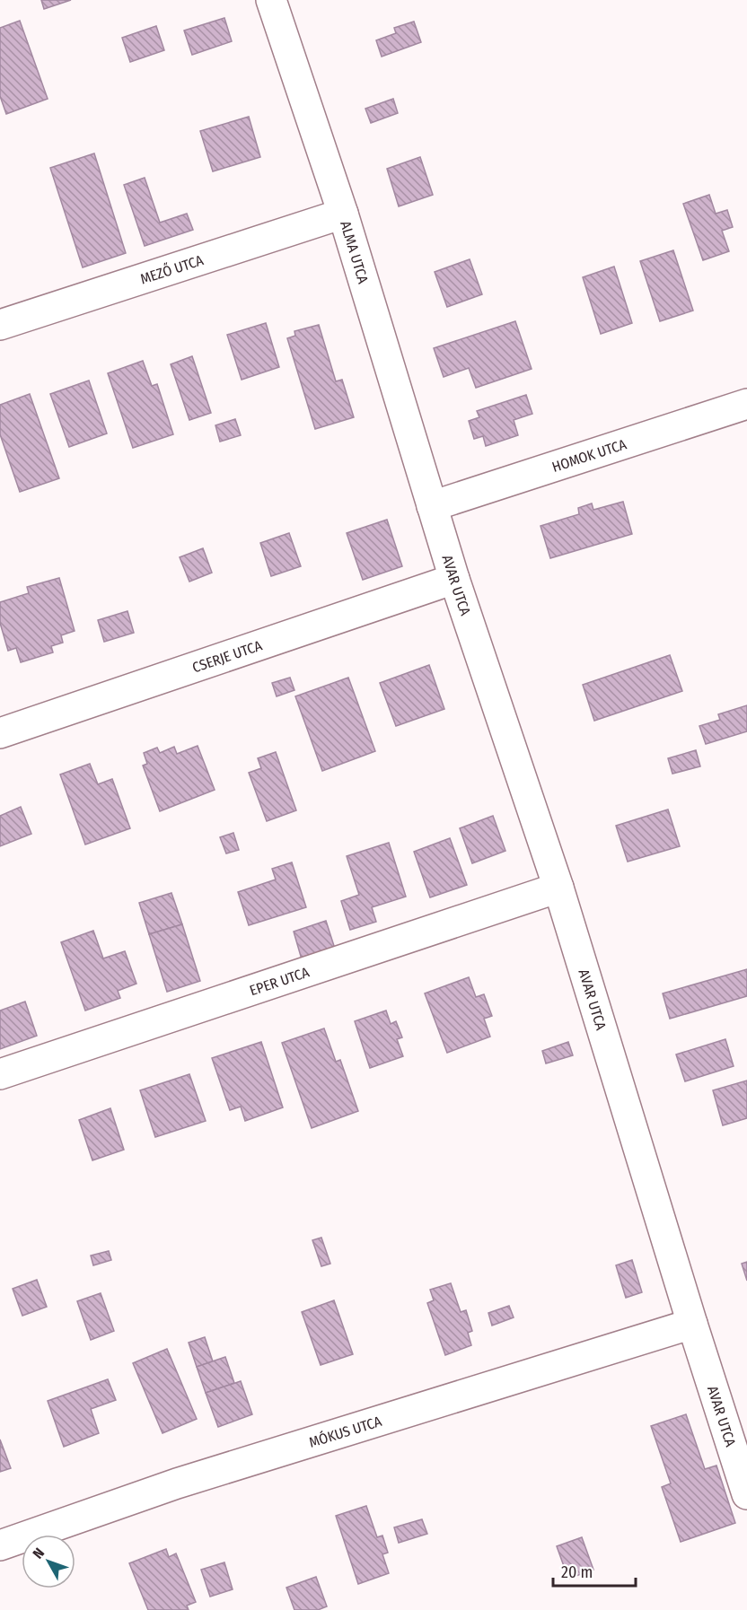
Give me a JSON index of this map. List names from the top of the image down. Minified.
{"streets":{"street":["ALMA UTCA","MEZŐ UTCA","HOMOK UTCA","AVAR UTCA","CSERJE UTCA","EPER UTCA","MÓKUS UTCA"]},"crossings":[["ALMA UTCA","MEZŐ UTCA"],["ALMA UTCA","HOMOK UTCA"],["ALMA UTCA","AVAR UTCA"],["HOMOK UTCA","AVAR UTCA"],["AVAR UTCA","CSERJE UTCA"],["AVAR UTCA","EPER UTCA"],["AVAR UTCA","MÓKUS UTCA"]],"scale_bar":"20 m","north":"top left"}
